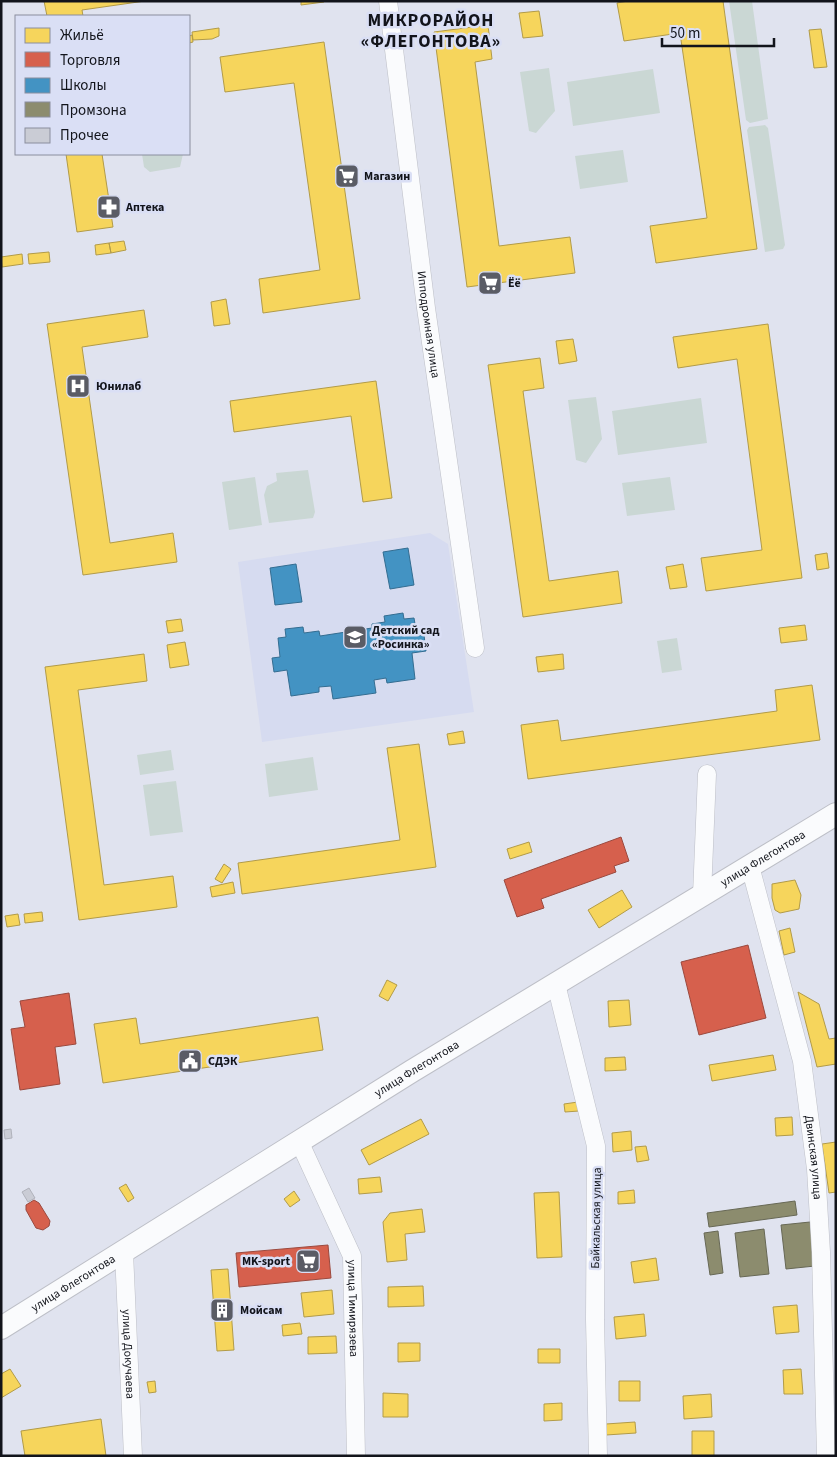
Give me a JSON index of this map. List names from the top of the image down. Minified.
{"streets":{"street":["Ипподромная улица","улица Флегонтова","Двинская улица","Байкальская улица","улица Тимирязева","улица Докучаева"]},"crossings":[["улица Флегонтова","Двинская улица"],["улица Флегонтова","Байкальская улица"],["улица Флегонтова","улица Тимирязева"],["улица Флегонтова","улица Докучаева"]],"districts":["МИКРОРАЙОН «ФЛЕГОНТОВА»"],"places":{"supermarket":["Магазин","Ёё","MK-sport"],"pharmacy":["Аптека"],"hospital":["Юнилаб"],"school or university":["Детский сад «Росинка»"],"public building":["СДЭК"],"building":["Мойсам"]},"legend":["Жильё","Торговля","Школы","Промзона","Прочее"],"scale_bar":"50 m"}
